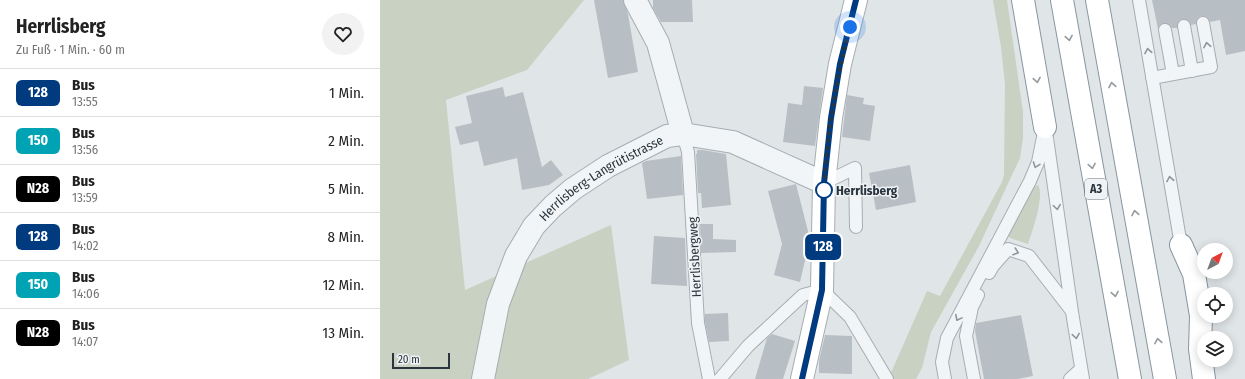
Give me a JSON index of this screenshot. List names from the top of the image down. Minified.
{"streets":{"main road":["A3"],"street":["Herrlisberg-Langrütistrasse"],"lane":["Herrlisbergweg"]},"crossings":[["Herrlisberg-Langrütistrasse","Herrlisbergweg"]],"places":["Herrlisberg"],"lines":["bus line 128"],"scale_bar":"20 m","north":"top right","page":{"heading":["Herrlisberg","Zu Fuß · 1 Min. · 60 m"],"on_map":"128","list":[{"mark":"128","name":"Bus","note":"13:55","value":"1 Min."},{"mark":"150","name":"Bus","note":"13:56","value":"2 Min."},{"mark":"N28","name":"Bus","note":"13:59","value":"5 Min."},{"mark":"128","name":"Bus","note":"14:02","value":"8 Min."},{"mark":"150","name":"Bus","note":"14:06","value":"12 Min."},{"mark":"N28","name":"Bus","note":"14:07","value":"13 Min."}],"scale":"20 m"}}
